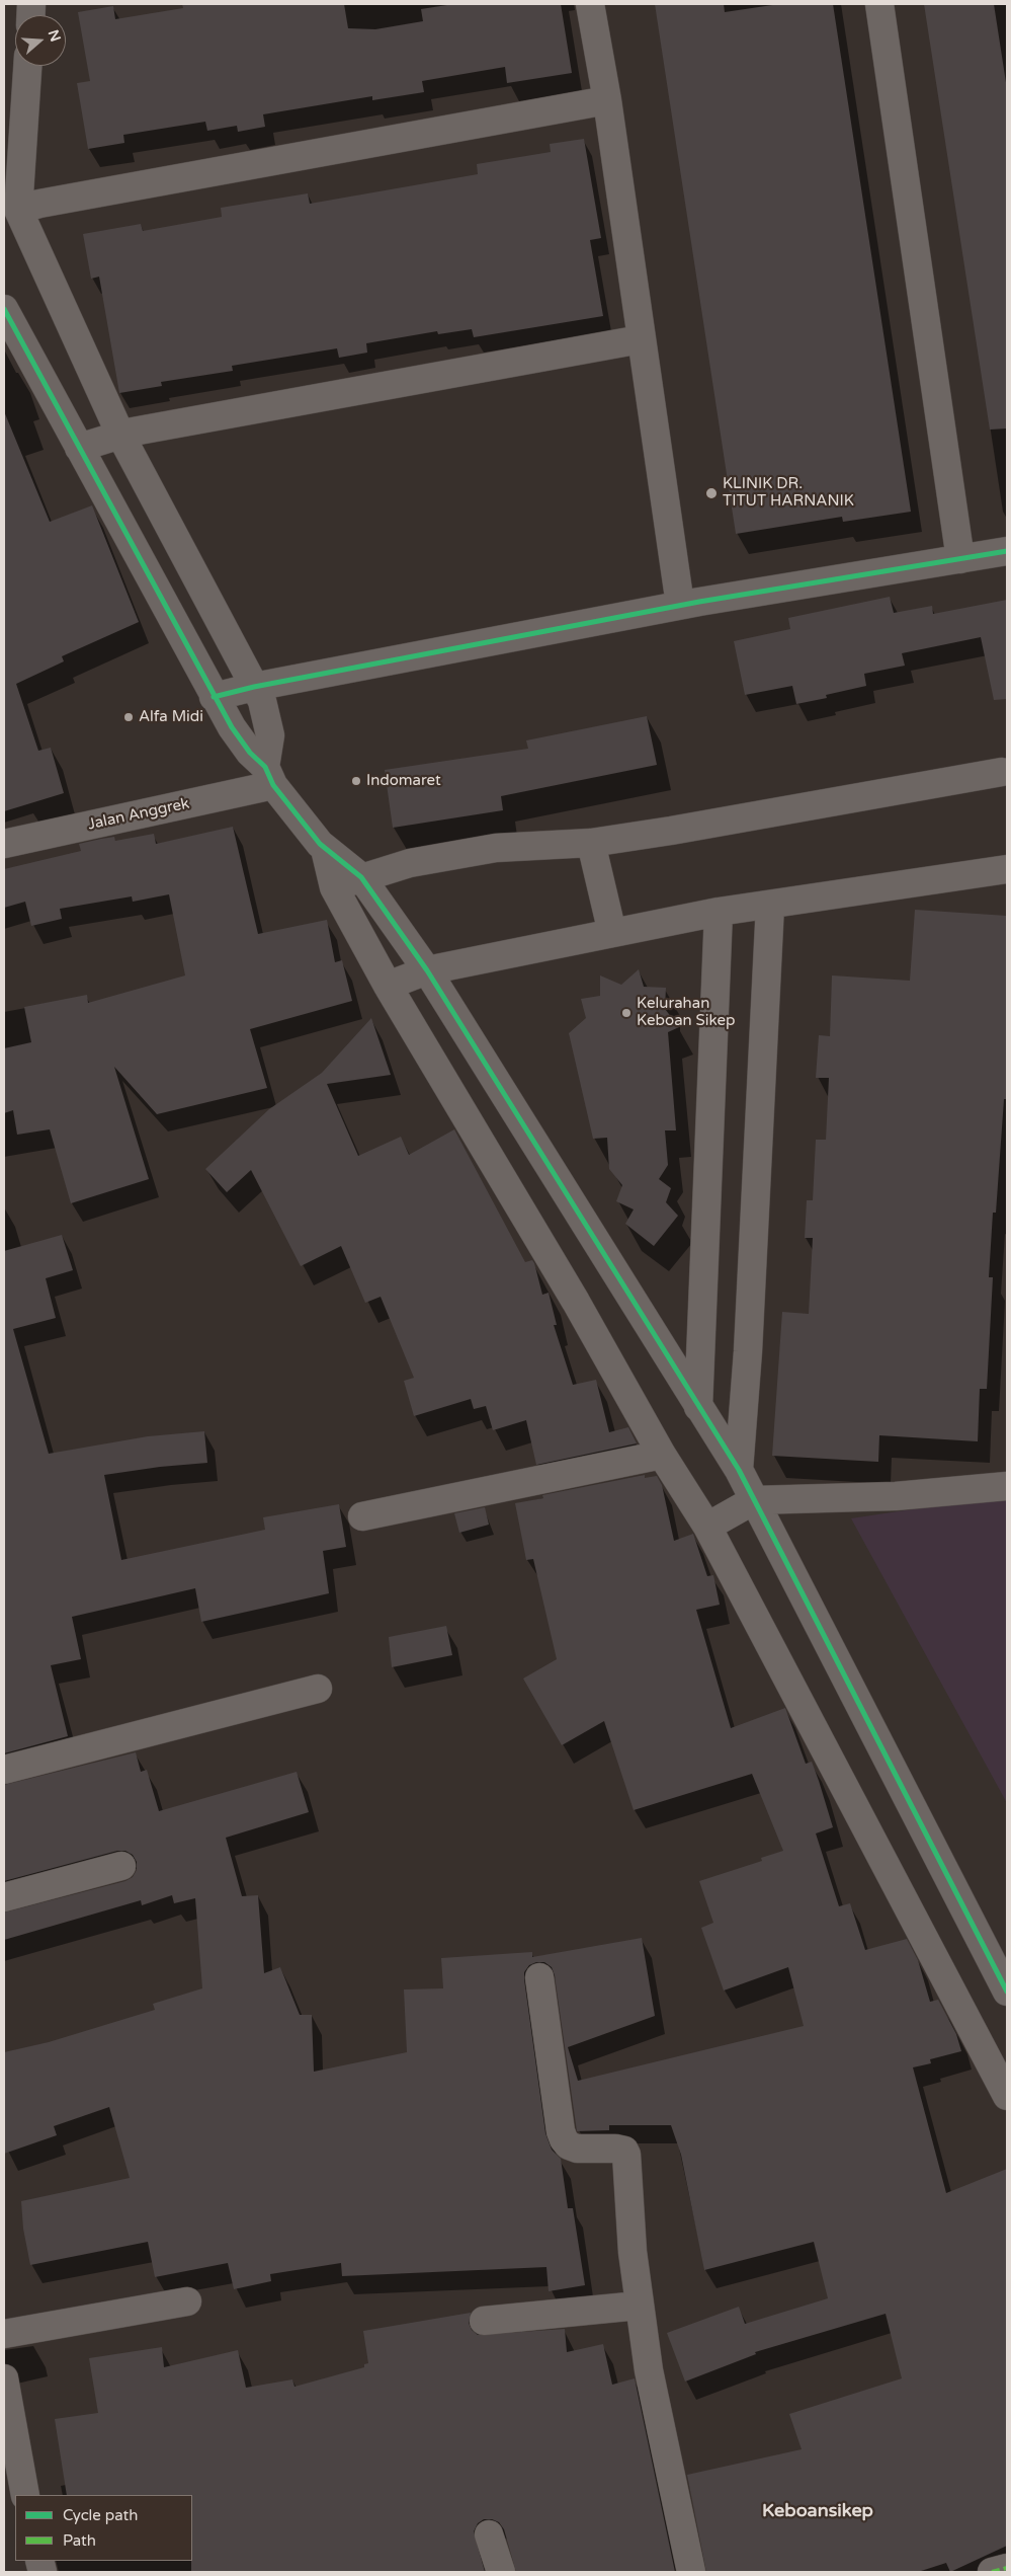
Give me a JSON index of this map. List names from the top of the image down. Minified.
{"streets":{"street":["Jalan Anggrek"]},"districts":["Keboansikep"],"places":["KLINIK DR. TITUT HARNANIK","Alfa Midi","Indomaret","Kelurahan Keboan Sikep"],"legend":["Cycle path","Path"],"north":"right"}
